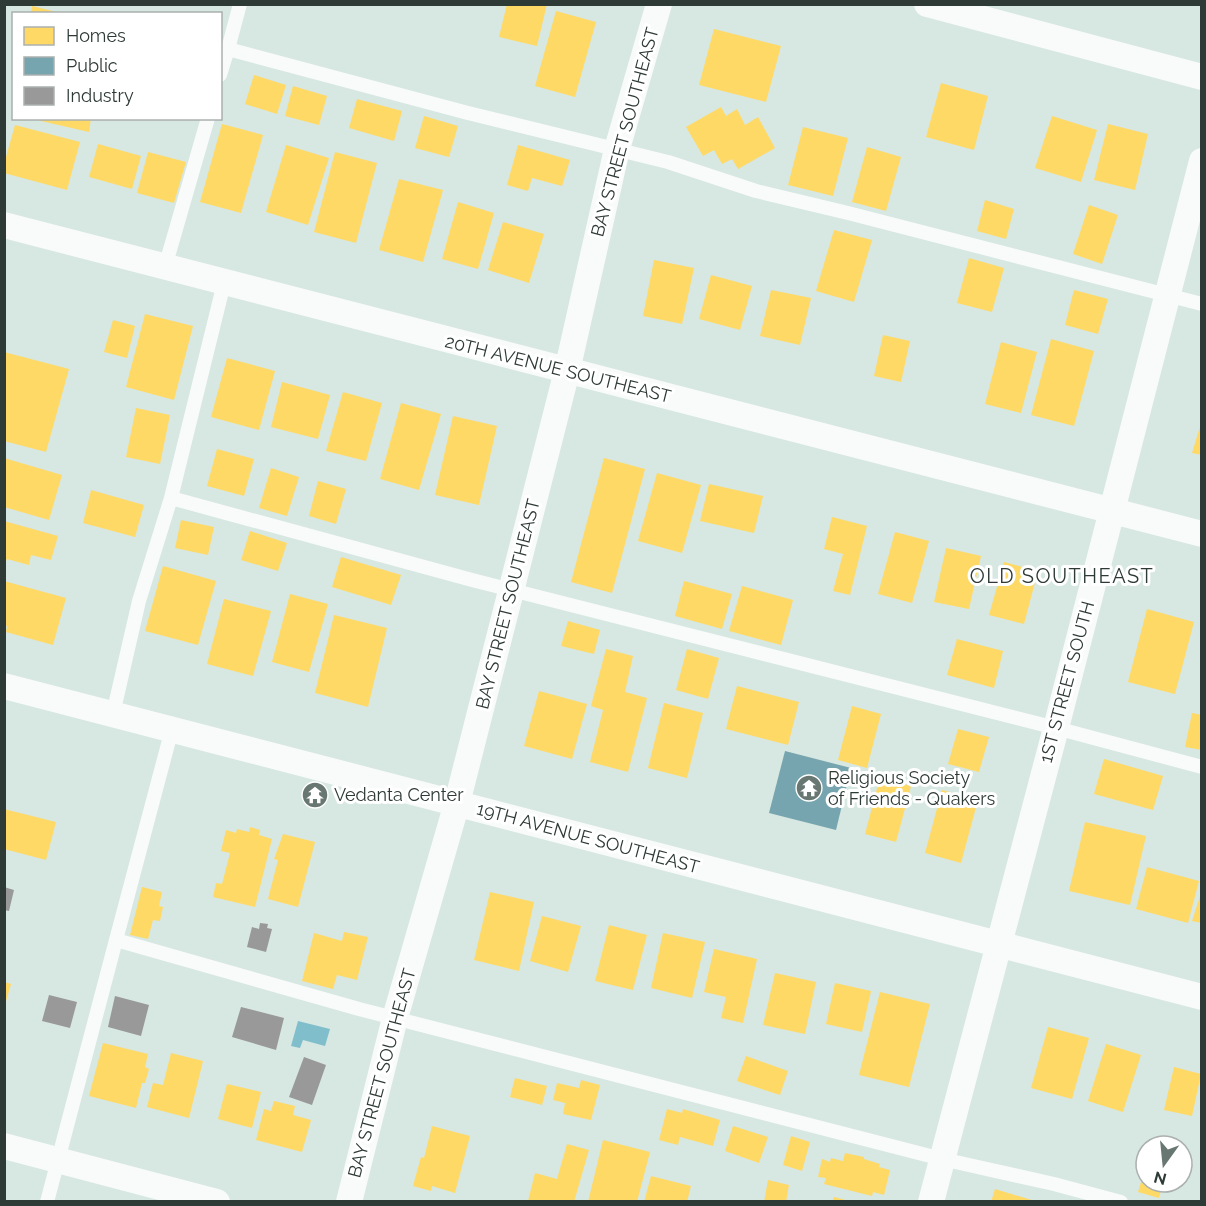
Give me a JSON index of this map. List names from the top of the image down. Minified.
{"streets":{"street":["BAY STREET SOUTHEAST","20TH AVENUE SOUTHEAST","1ST STREET SOUTH","19TH AVENUE SOUTHEAST"]},"crossings":[["BAY STREET SOUTHEAST","20TH AVENUE SOUTHEAST"],["BAY STREET SOUTHEAST","19TH AVENUE SOUTHEAST"],["20TH AVENUE SOUTHEAST","1ST STREET SOUTH"],["1ST STREET SOUTH","19TH AVENUE SOUTHEAST"]],"districts":["OLD SOUTHEAST"],"places":{"temple":["Religious Society of Friends - Quakers","Vedanta Center"]},"legend":["Homes","Public","Industry"],"north":"bottom"}
